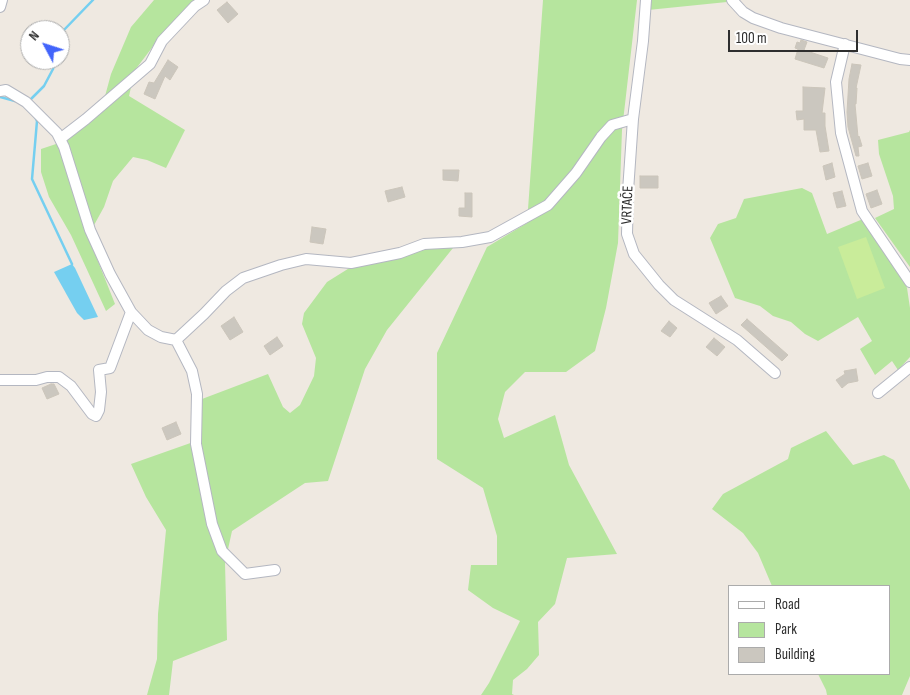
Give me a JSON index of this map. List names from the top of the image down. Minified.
{"streets":{"street":["VRTAČE"]},"legend":["Road","Park","Building"],"scale_bar":"100 m","north":"top left"}
